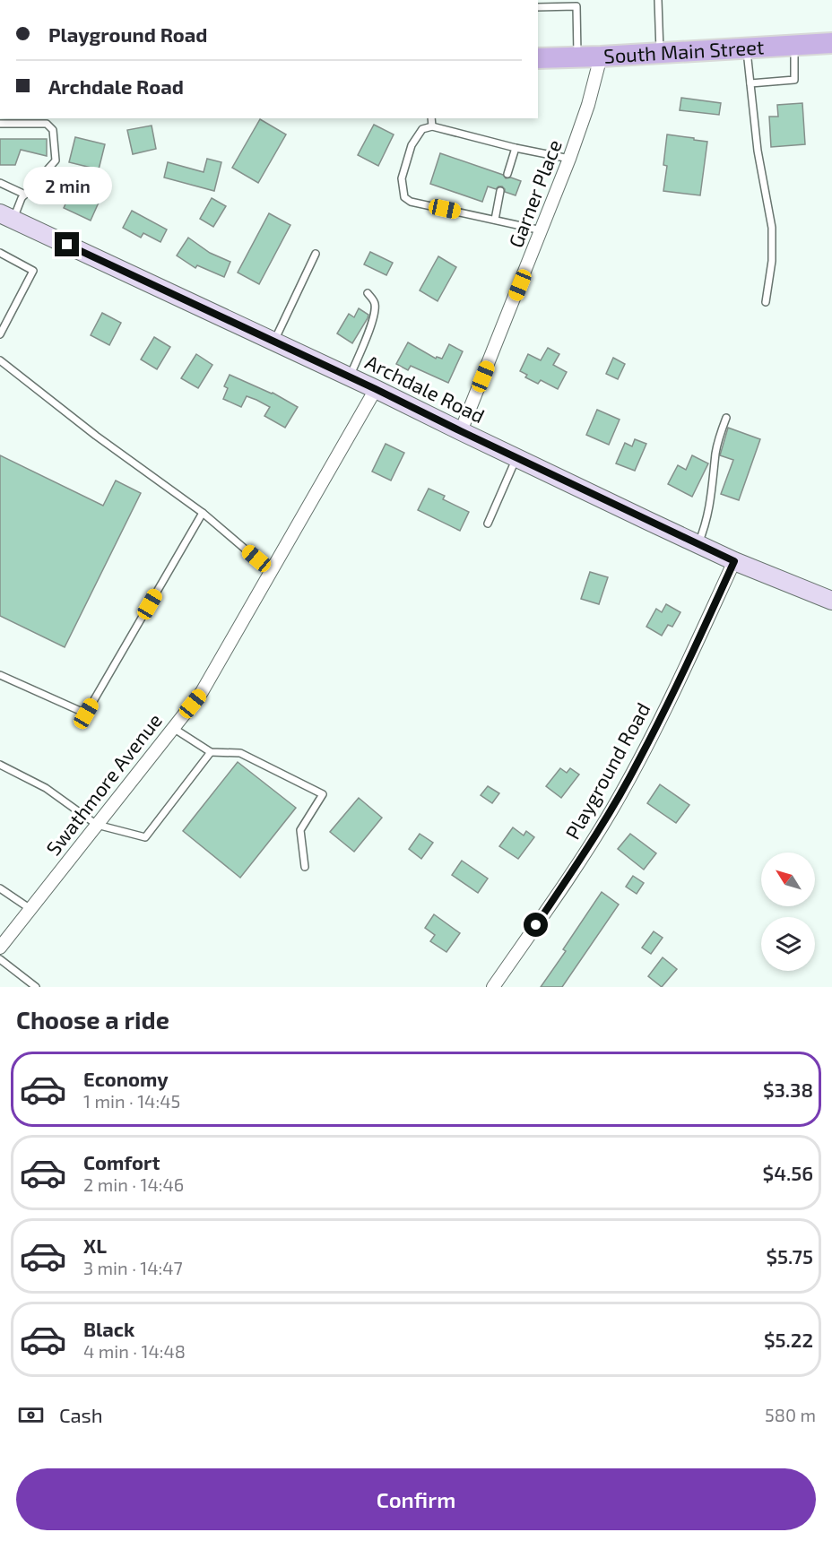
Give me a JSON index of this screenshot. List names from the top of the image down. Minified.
{"streets":{"main road":["South Main Street","Archdale Road"],"street":["Garner Place","Playground Road","Swathmore Avenue"]},"crossings":[["South Main Street","Garner Place"],["Garner Place","Archdale Road"],["Archdale Road","Playground Road"],["Archdale Road","Swathmore Avenue"]],"north":"top left","page":{"banner":["Playground Road","Archdale Road"],"bubble":"2 min","heading":"Choose a ride","list":[{"name":"Economy","note":"1 min · 14:45","value":"$3.38"},{"name":"Comfort","note":"2 min · 14:46","value":"$4.56"},{"name":"XL","note":"3 min · 14:47","value":"$5.75"},{"name":"Black","note":"4 min · 14:48","value":"$5.22"}],"pay":["Cash","580 m"],"buttons":"Confirm"}}
